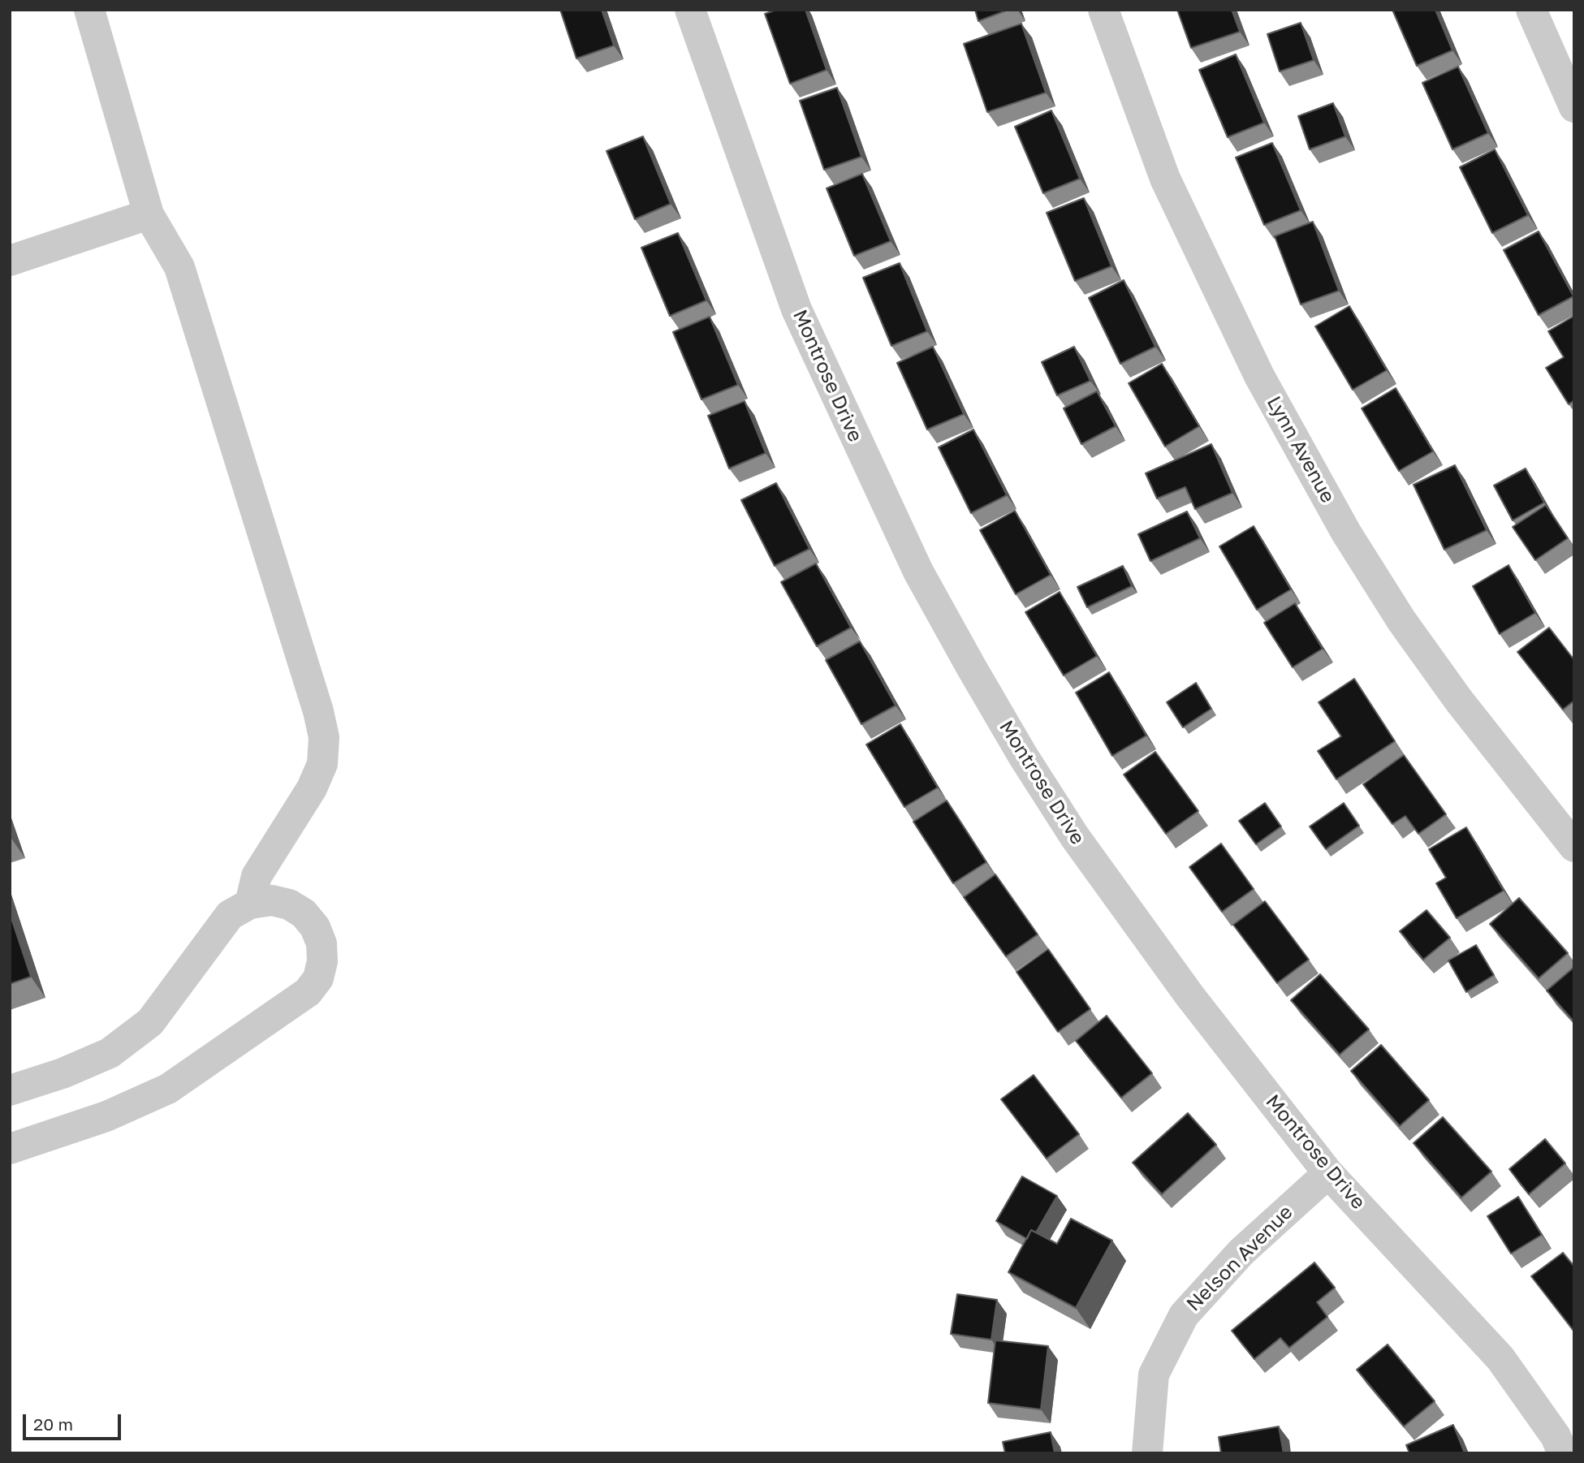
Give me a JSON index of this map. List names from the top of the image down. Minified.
{"streets":{"street":["Montrose Drive","Lynn Avenue","Nelson Avenue"]},"crossings":[["Montrose Drive","Nelson Avenue"]],"scale_bar":"20 m"}
